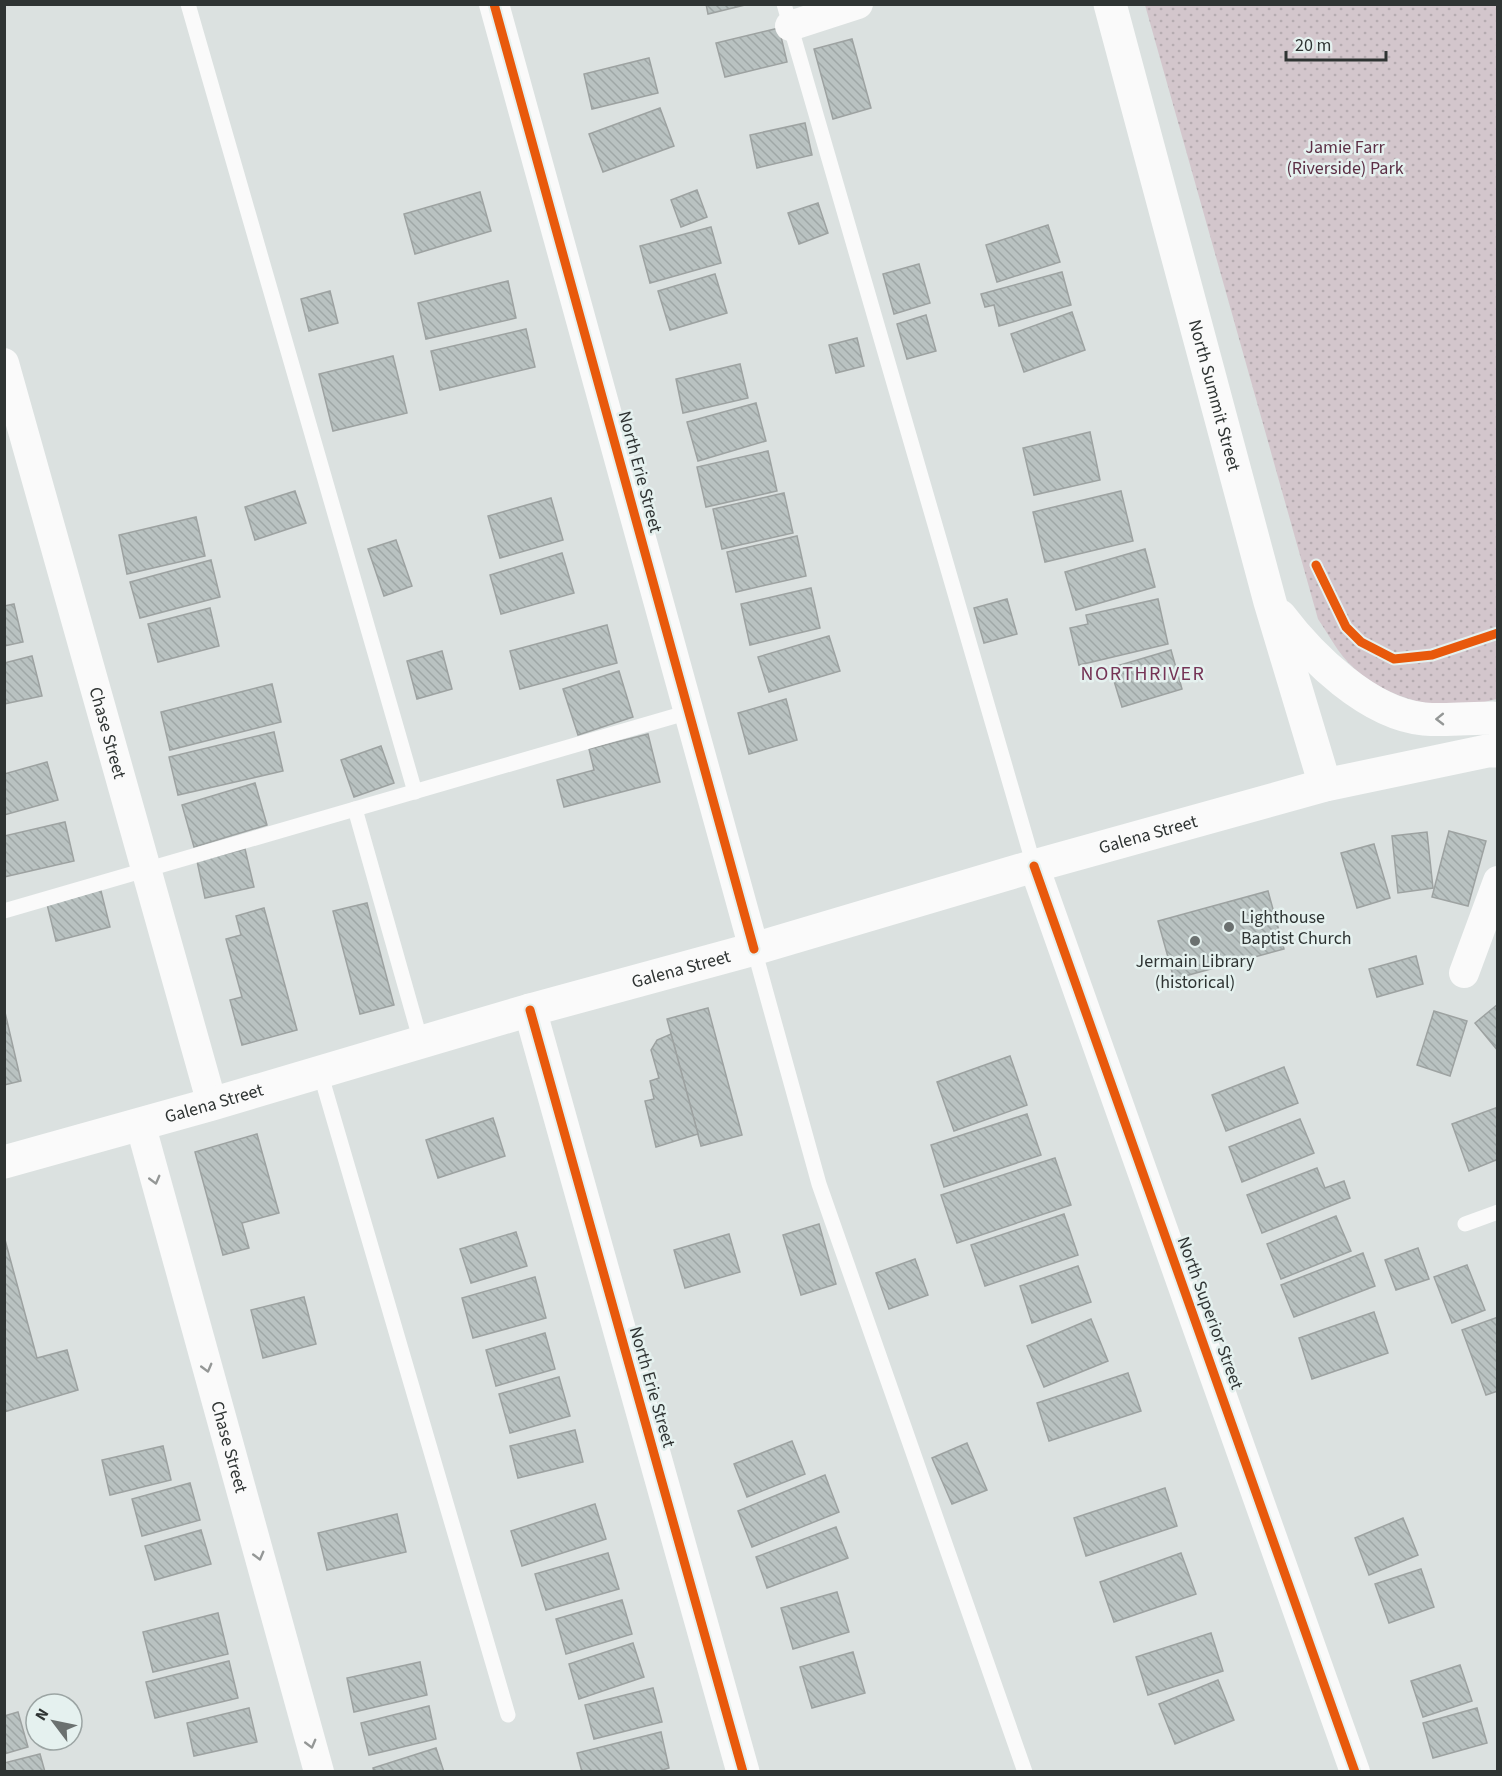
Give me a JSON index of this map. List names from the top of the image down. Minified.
{"streets":{"main road":["North Summit Street","North Erie Street","Galena Street"],"street":["Chase Street","North Superior Street"]},"crossings":[["North Summit Street","Galena Street"],["North Erie Street","Galena Street"],["Chase Street","Galena Street"],["Galena Street","North Superior Street"]],"one_way":["Chase Street"],"districts":["NORTHRIVER"],"parks":["Jamie Farr (Riverside) Park"],"places":["Lighthouse Baptist Church","Jermain Library (historical)"],"scale_bar":"20 m","north":"top left"}
